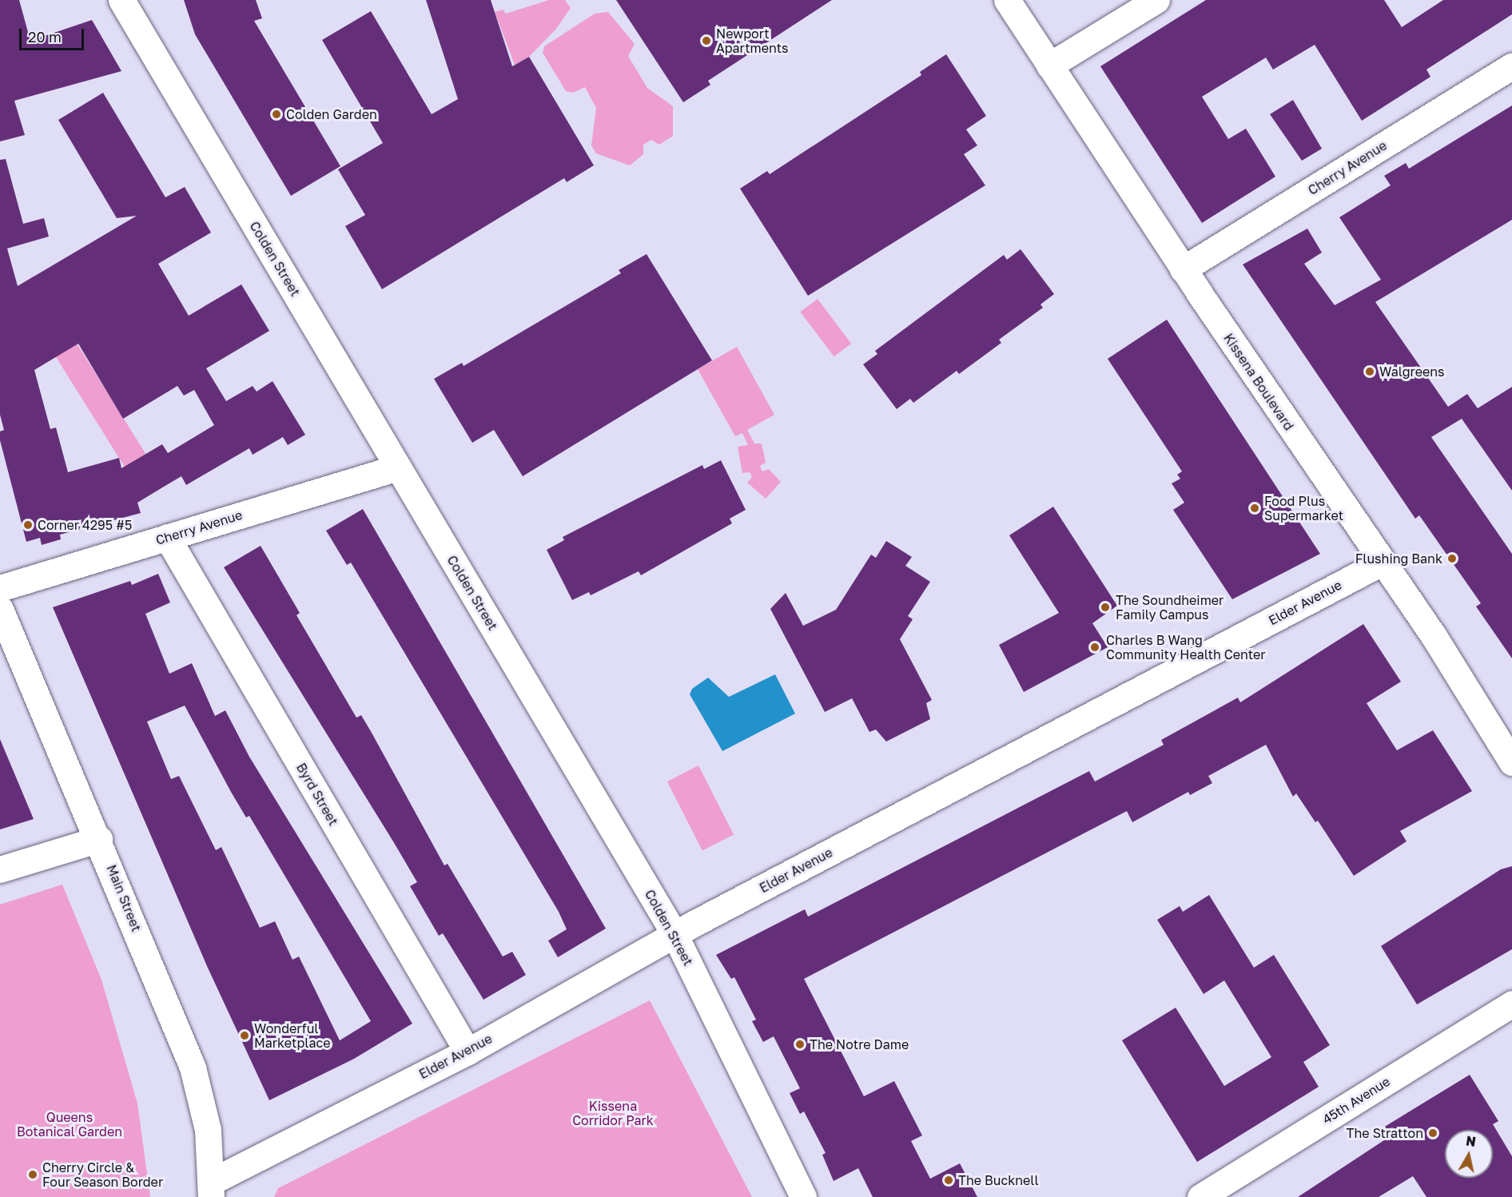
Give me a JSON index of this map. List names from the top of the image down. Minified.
{"streets":{"street":["Cherry Avenue","Colden Street","Kissena Boulevard","Elder Avenue","Byrd Street","Main Street","45th Avenue"]},"crossings":[["Cherry Avenue","Colden Street"],["Cherry Avenue","Kissena Boulevard"],["Cherry Avenue","Byrd Street"],["Colden Street","Elder Avenue"],["Kissena Boulevard","Elder Avenue"],["Elder Avenue","Byrd Street"],["Elder Avenue","Main Street"]],"parks":["Kissena Corridor Park","Queens Botanical Garden"],"places":["Newport Apartments","Colden Garden","Walgreens","Food Plus Supermarket","Corner 4295 #5","Flushing Bank","The Soundheimer Family Campus","Charles B Wang Community Health Center","Wonderful Marketplace","The Notre Dame","The Stratton","Cherry Circle & Four Season Border","The Bucknell"],"scale_bar":"20 m","north":"top"}
